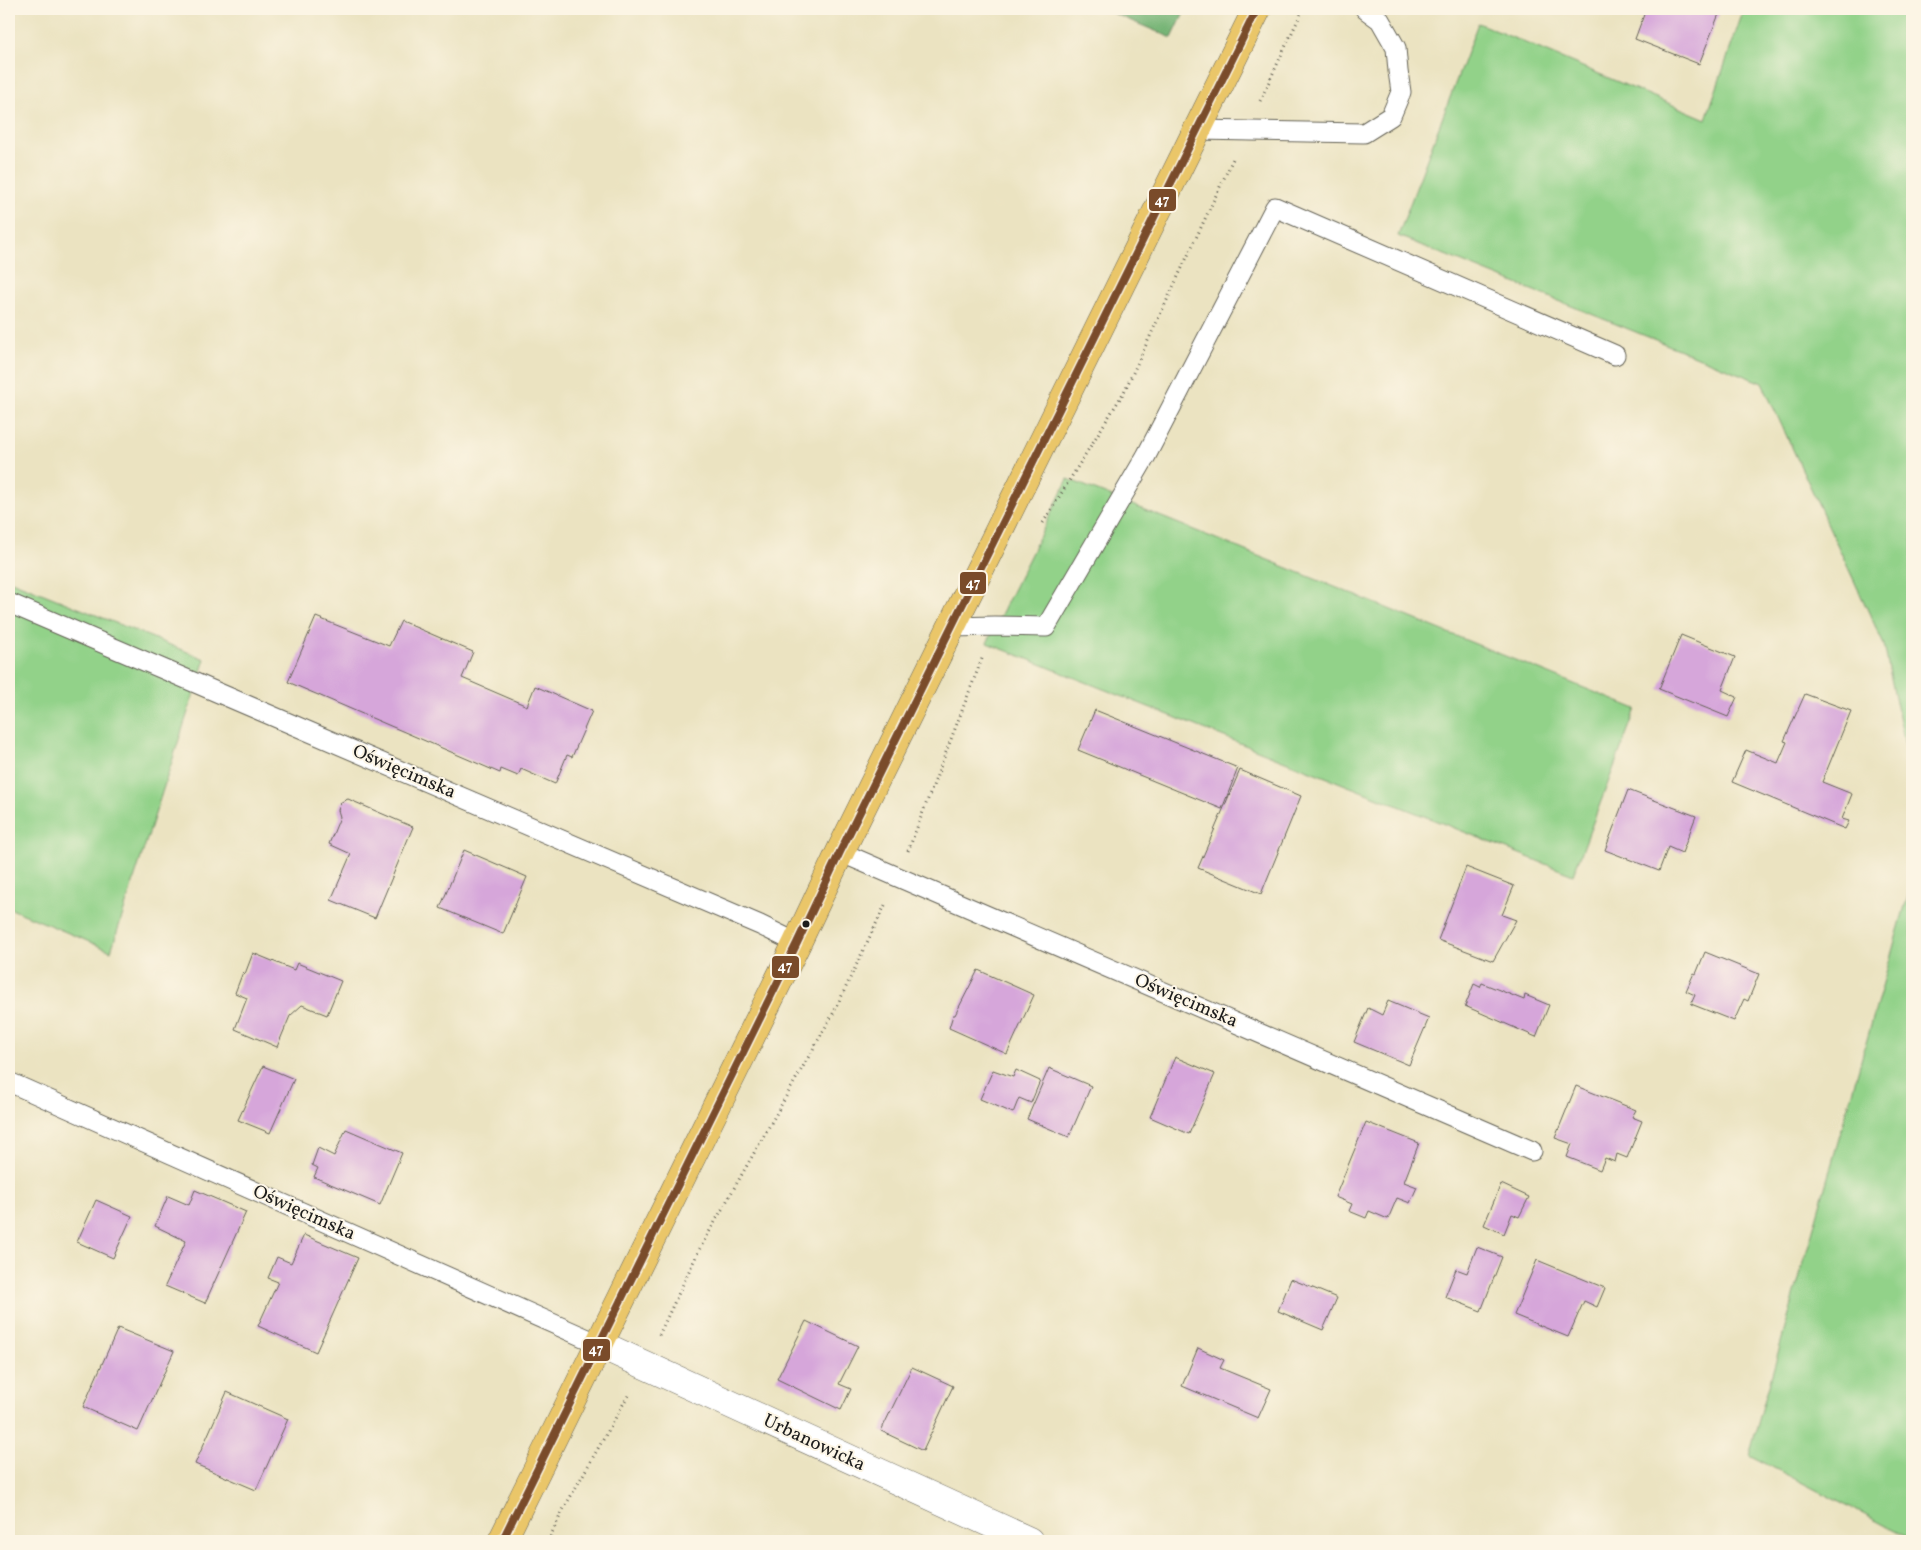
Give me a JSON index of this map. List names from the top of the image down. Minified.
{"streets":{"street":["Urbanowicka"],"lane":["Oświęcimska"]},"crossings":[["Oświęcimska","Urbanowicka"]],"lines":["transit line 47"]}
